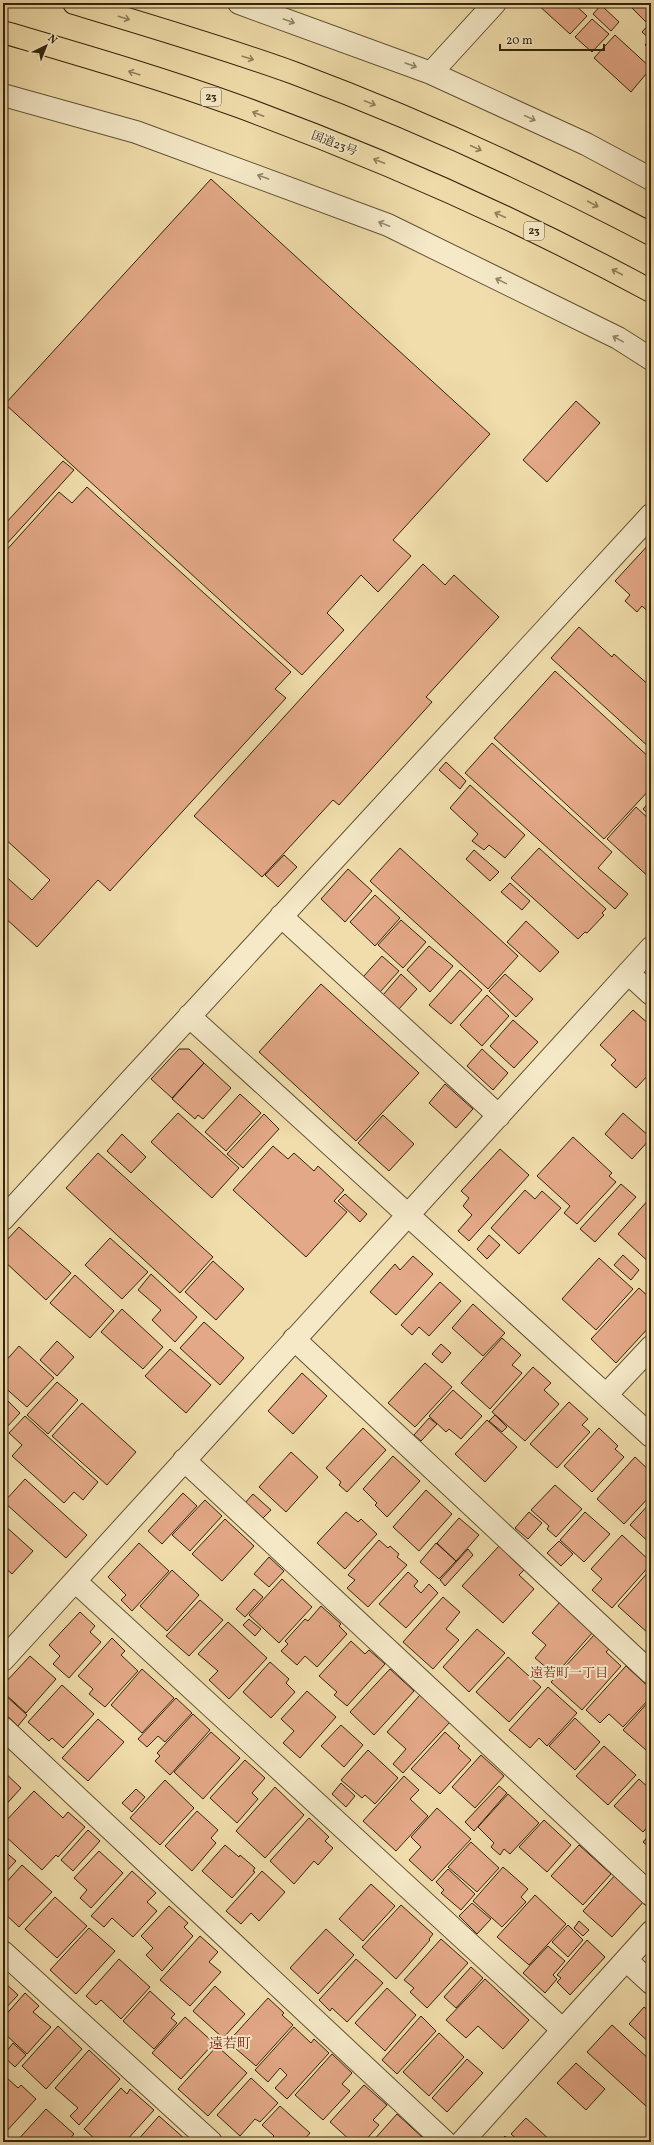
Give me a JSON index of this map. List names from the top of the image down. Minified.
{"streets":{"highway":["23","国道23号"]},"districts":["遠若町一丁目","遠若町"],"scale_bar":"20 m","north":"top right"}
